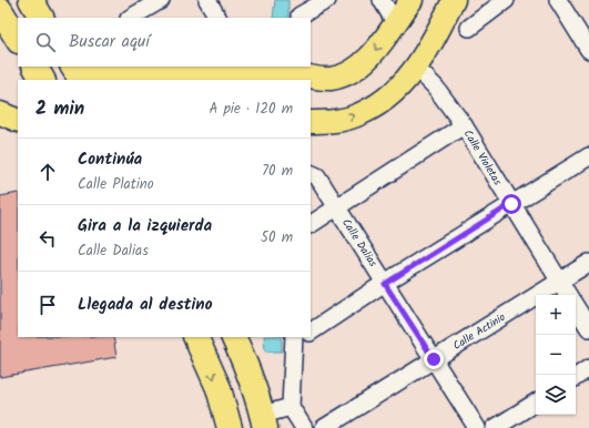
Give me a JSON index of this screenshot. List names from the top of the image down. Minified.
{"streets":{"street":["Calle Violetas","Calle Dalias","Calle Actinio"]},"crossings":[["Calle Violetas","Calle Actinio"],["Calle Dalias","Calle Actinio"]],"page":{"search":"Buscar aquí","heading":["2 min","A pie · 120 m"],"list":[["Continúa","Calle Platino","70 m"],["Gira a la izquierda","Calle Dalias","50 m"],"Llegada al destino"],"map_buttons":["+","−"]}}
